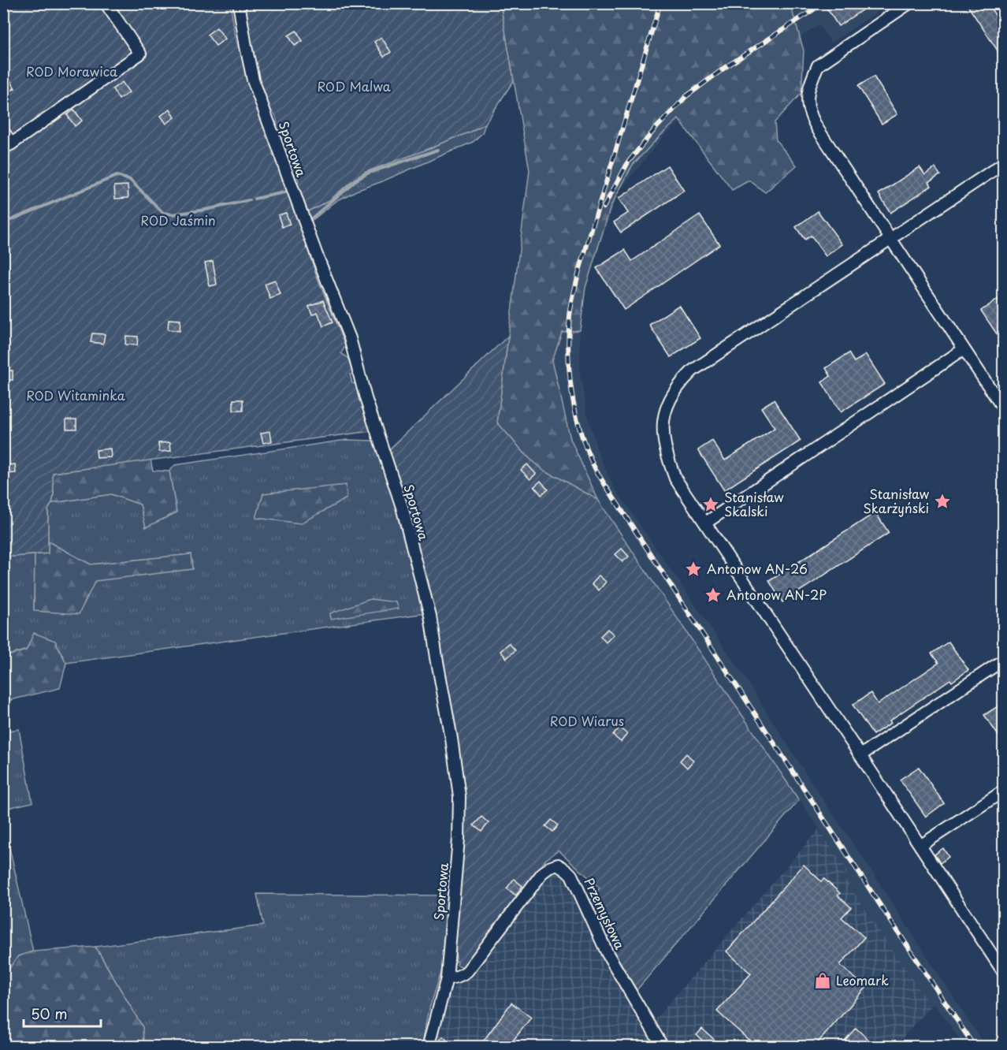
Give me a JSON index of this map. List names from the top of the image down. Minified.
{"streets":{"street":["Sportowa","Przemysłowa"]},"crossings":[["Sportowa","Przemysłowa"]],"parks":["ROD Morawica","ROD Malwa","ROD Jaśmin","ROD Witaminka","ROD Wiarus"],"places":{"place":["Stanisław Skarżyński","Stanisław Skalski","Antonow AN-26","Antonow AN-2P"],"shop":["Leomark"]},"scale_bar":"50 m"}
